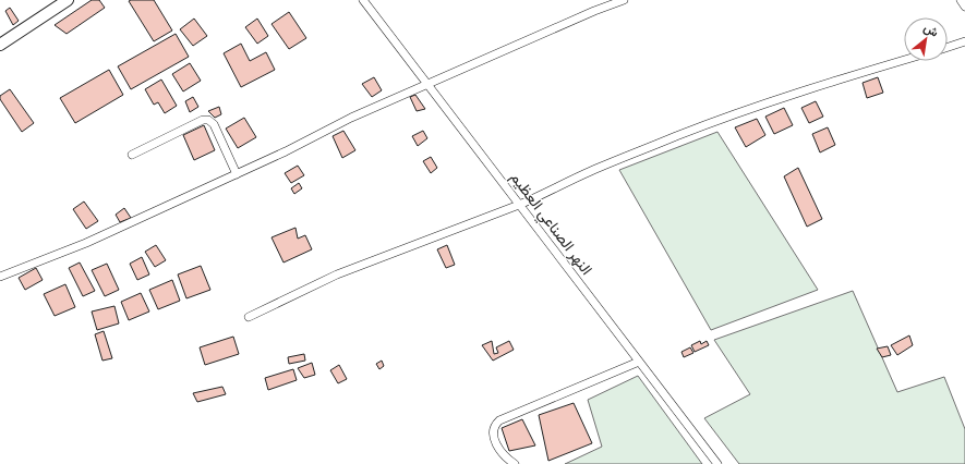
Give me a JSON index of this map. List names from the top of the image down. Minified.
{"streets":{"street":["النهر الصناعي العظيم"]},"north":"top right"}
